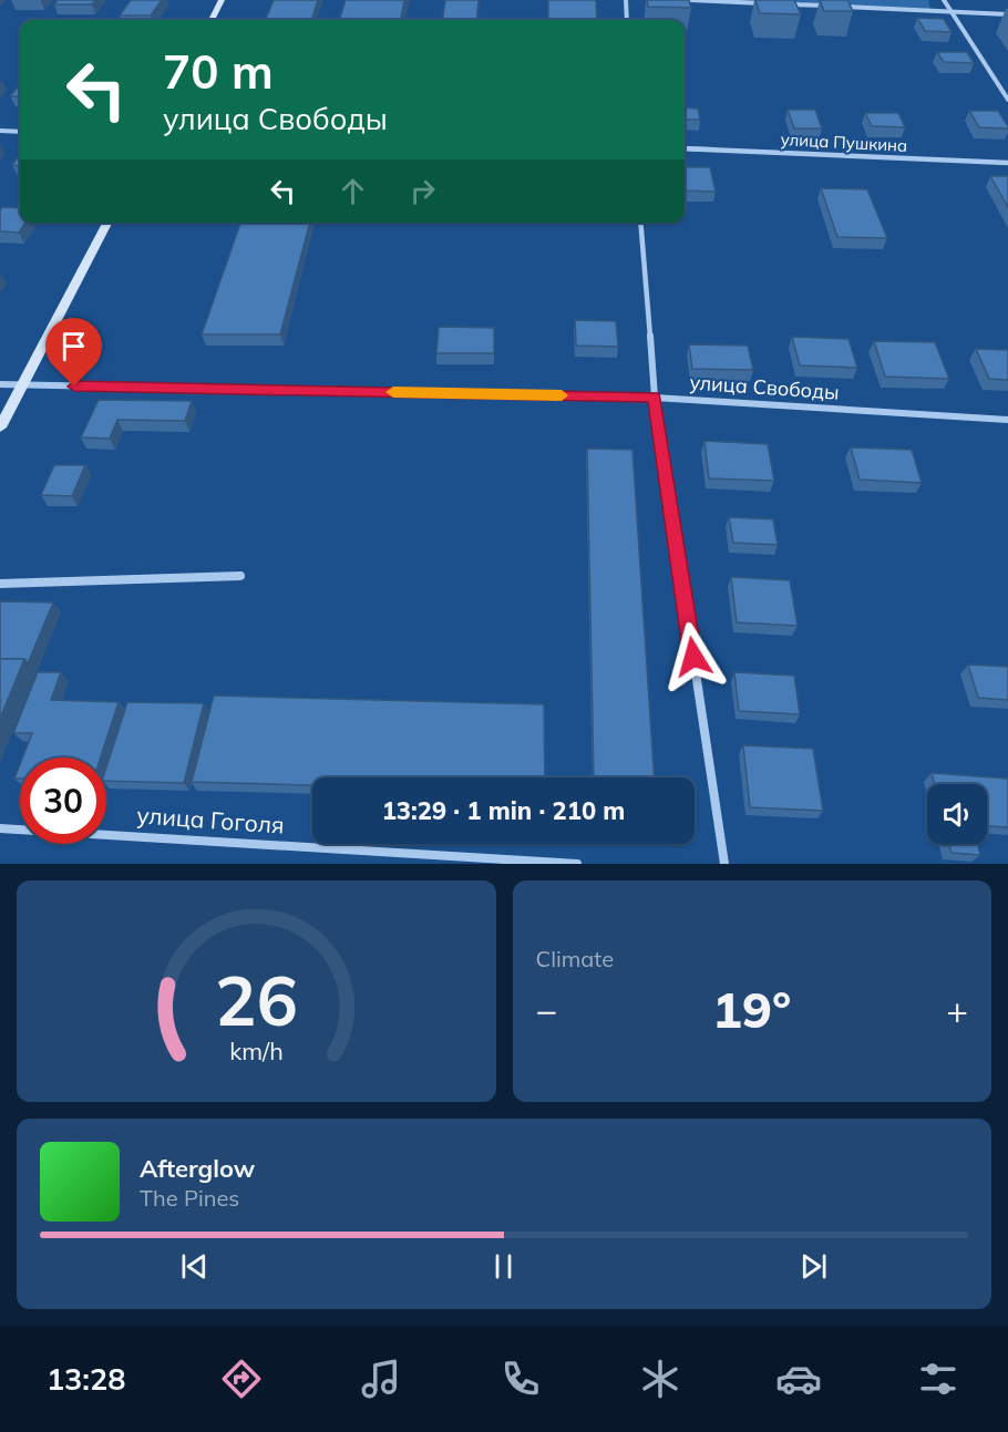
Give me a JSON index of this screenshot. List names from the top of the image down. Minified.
{"streets":{"street":["улица Пушкина","улица Свободы","улица Гоголя"]},"page":{"turn":["70 m","улица Свободы"],"limit":"30","trip":"13:29 · 1 min · 210 m","tile":"Climate","heat":["−","19°","+"],"song":["Afterglow","The Pines"],"tabs":"13:28","gauge":["26","km/h"]}}
